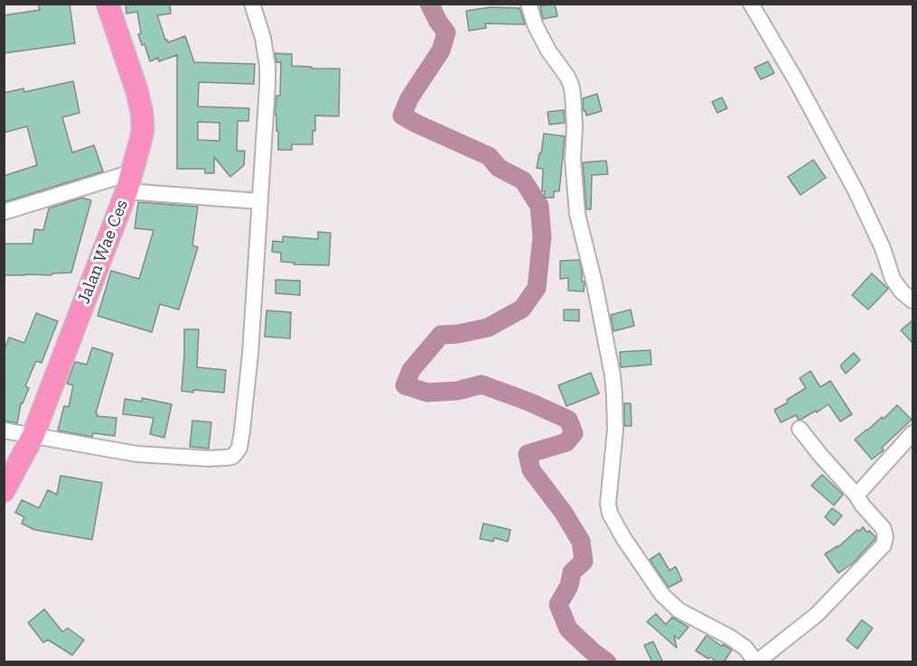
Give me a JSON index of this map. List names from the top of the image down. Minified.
{"streets":{"highway":["Jalan Wae Ces"]}}
